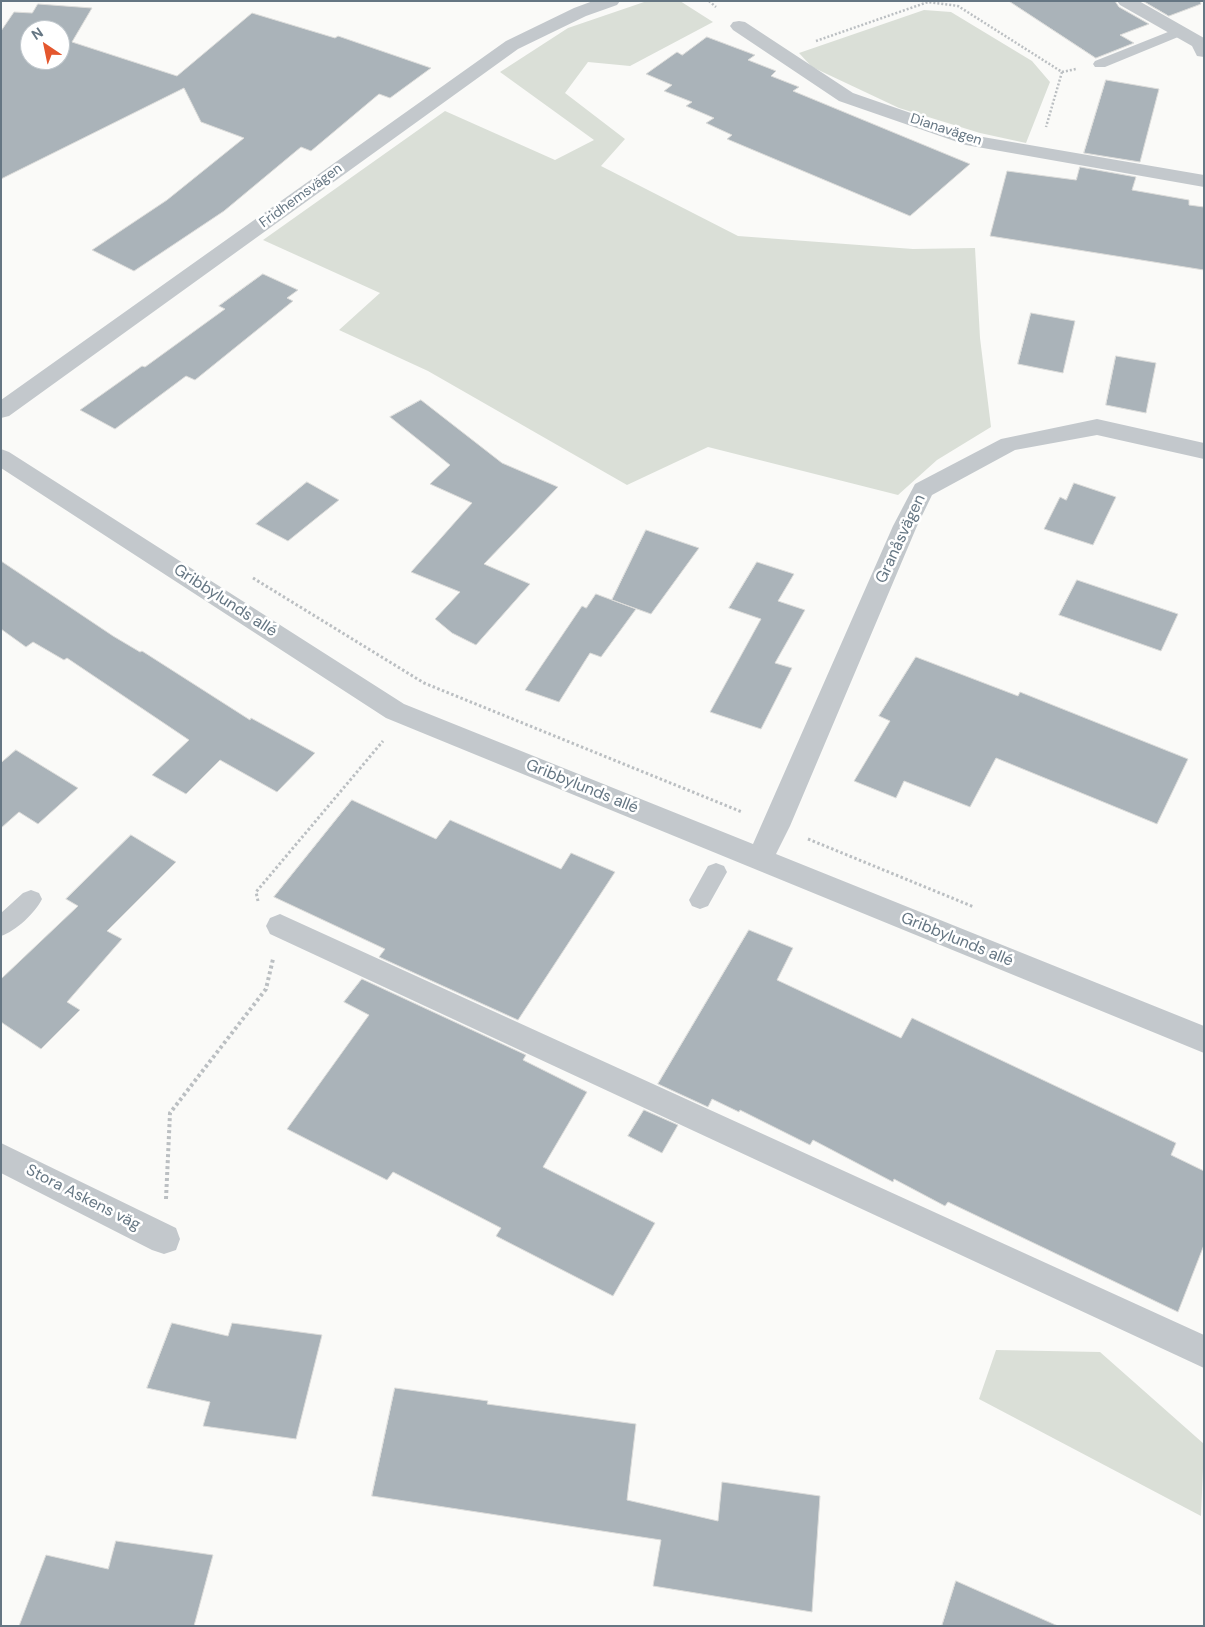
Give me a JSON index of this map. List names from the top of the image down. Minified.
{"streets":{"street":["Dianavägen","Fridhemsvägen","Granåsvägen","Gribbylunds allé","Stora Askens väg"]},"crossings":[["Granåsvägen","Gribbylunds allé"]],"north":"top left"}
